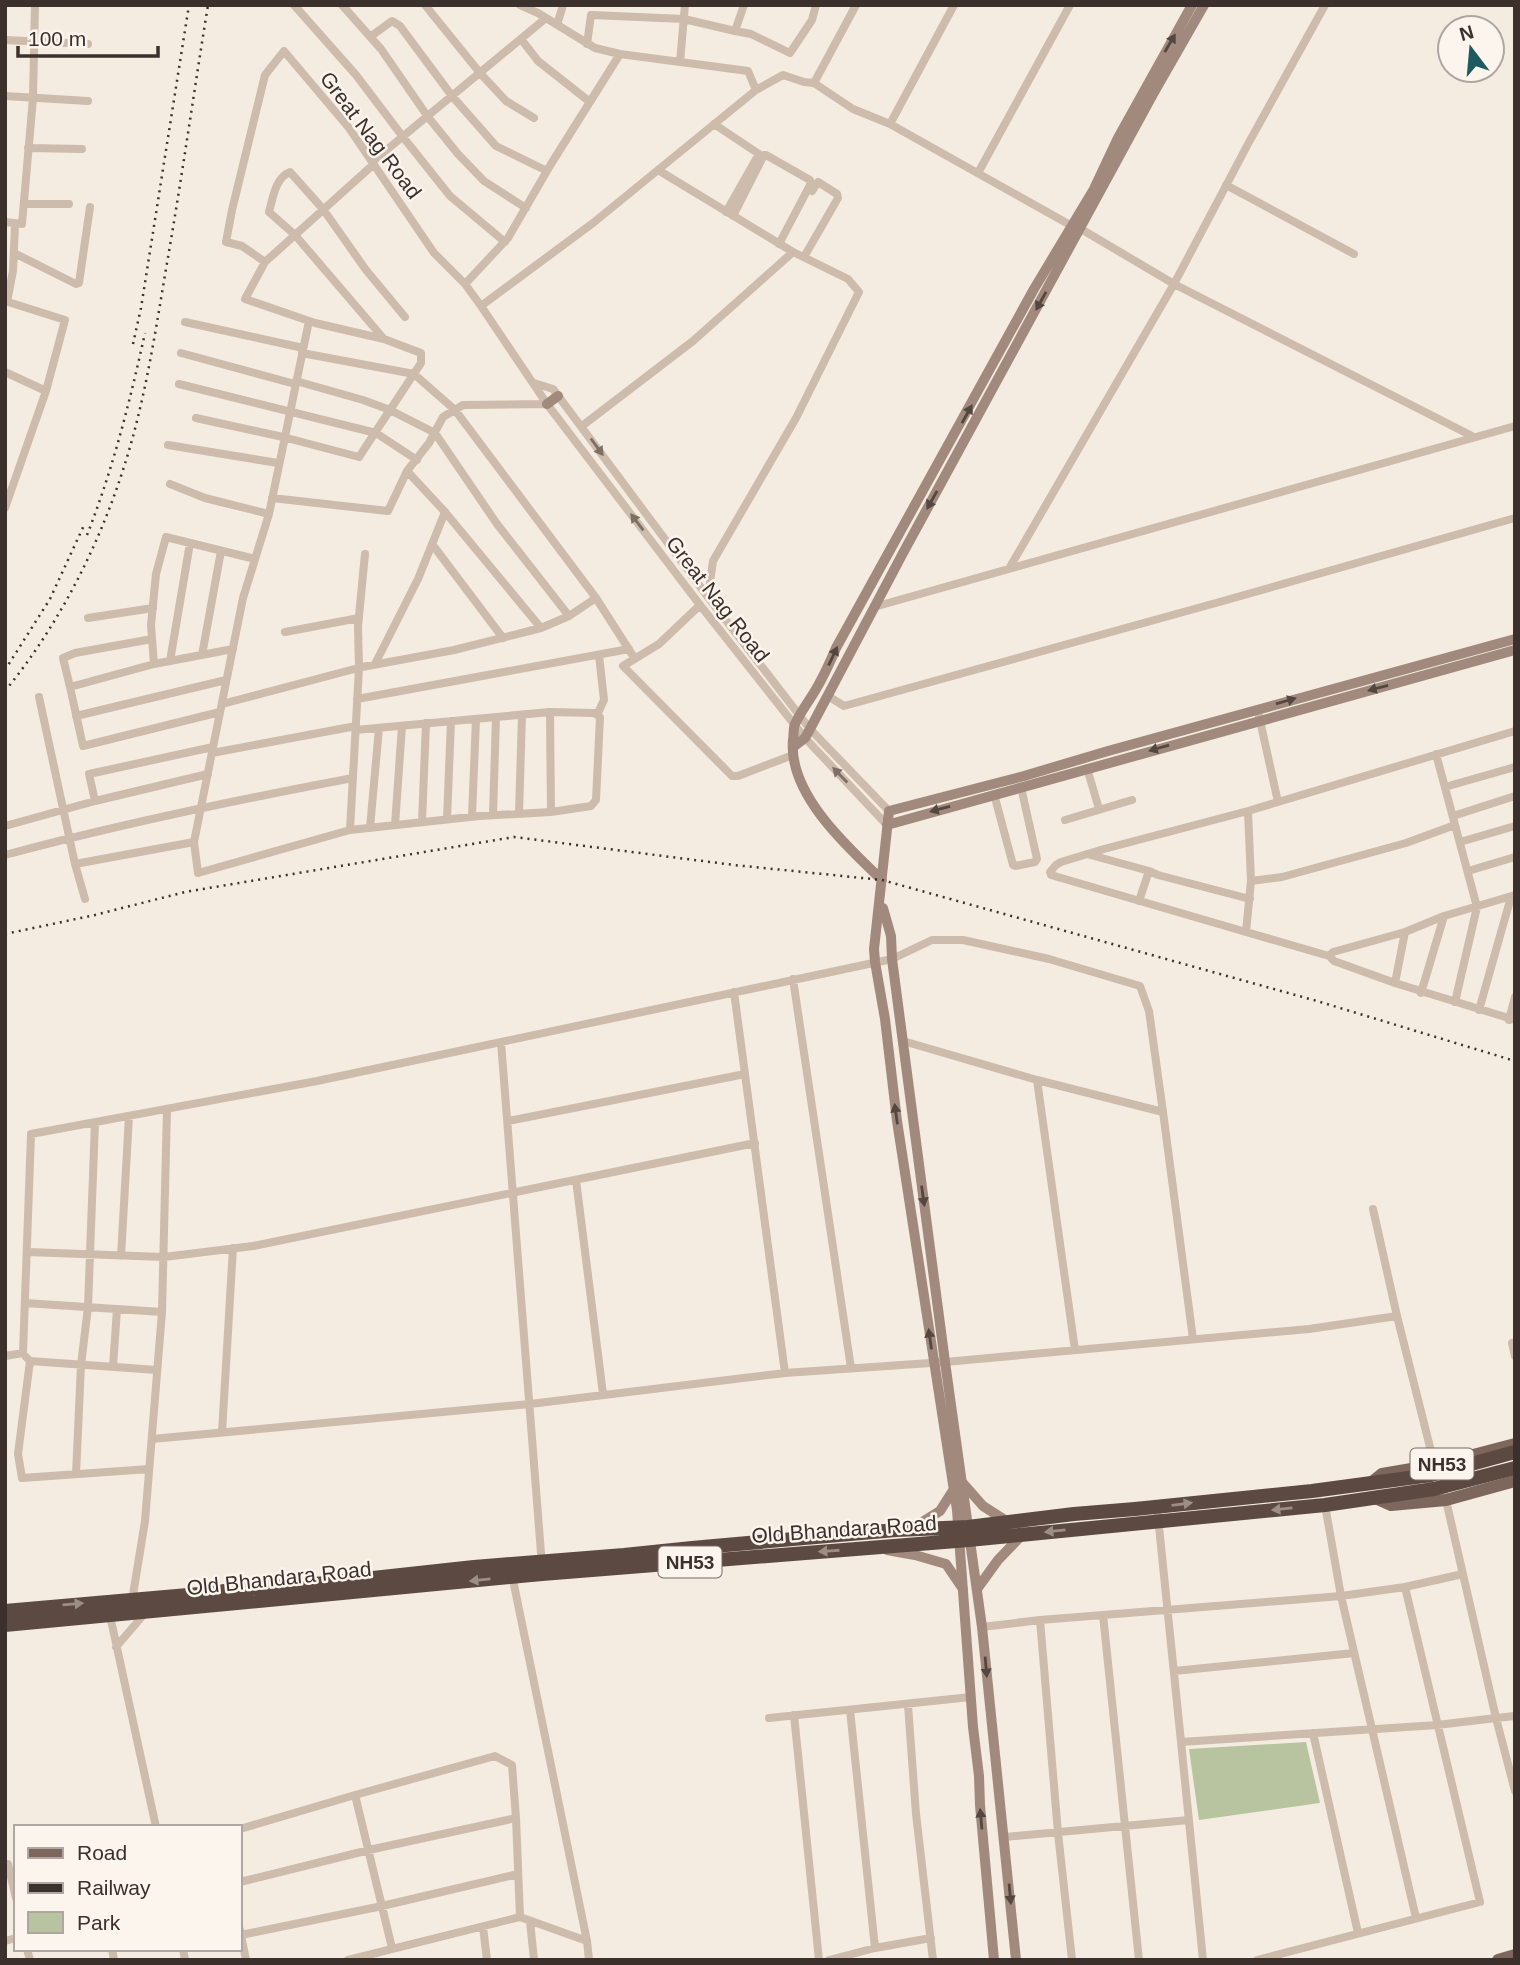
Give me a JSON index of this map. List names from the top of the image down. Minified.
{"streets":{"highway":["NH53","Old Bhandara Road"],"street":["Great Nag Road"]},"crossings":[["NH53","Old Bhandara Road"]],"legend":["Road","Railway","Park"],"scale_bar":"100 m","north":"top"}
